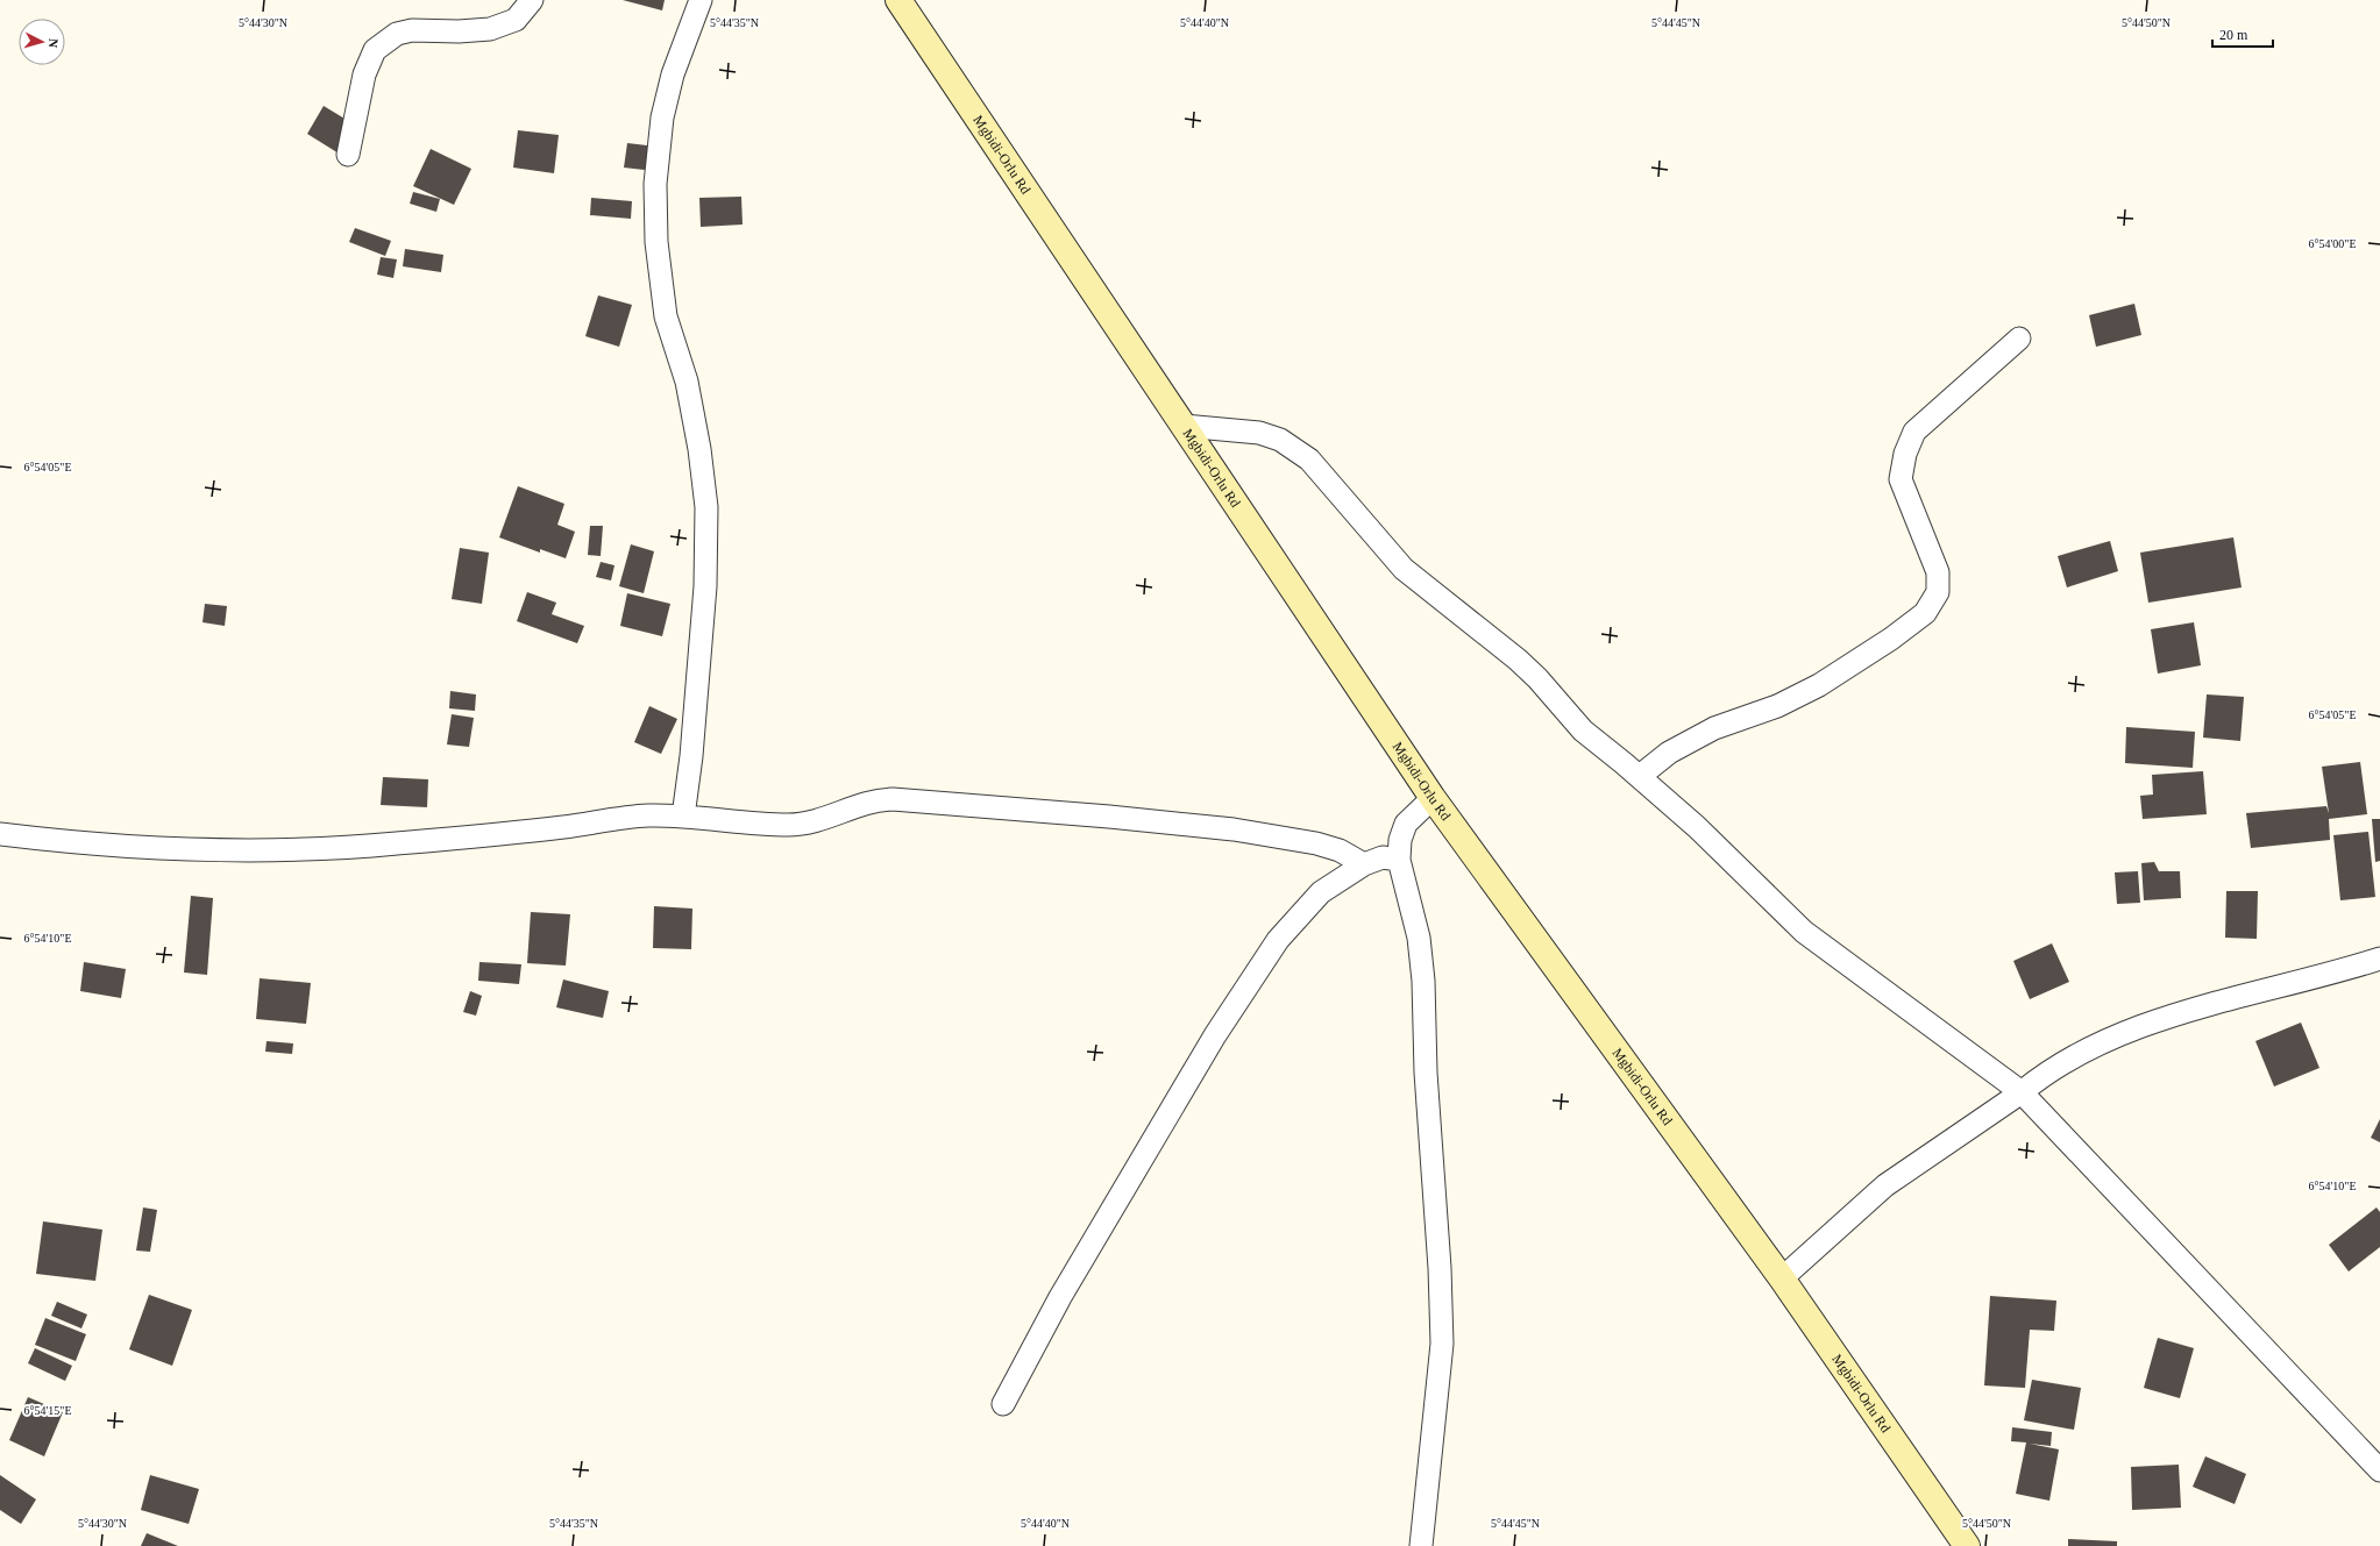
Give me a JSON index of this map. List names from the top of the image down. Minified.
{"streets":{"main road":["Mgbidi-Orlu Rd"]},"scale_bar":"20 m","north":"right","coordinates":["5°44'30\"N","5°44'35\"N","5°44'40\"N","5°44'45\"N","5°44'50\"N","6°54'00\"E","6°54'05\"E","6°54'10\"E","6°54'15\"E"]}
